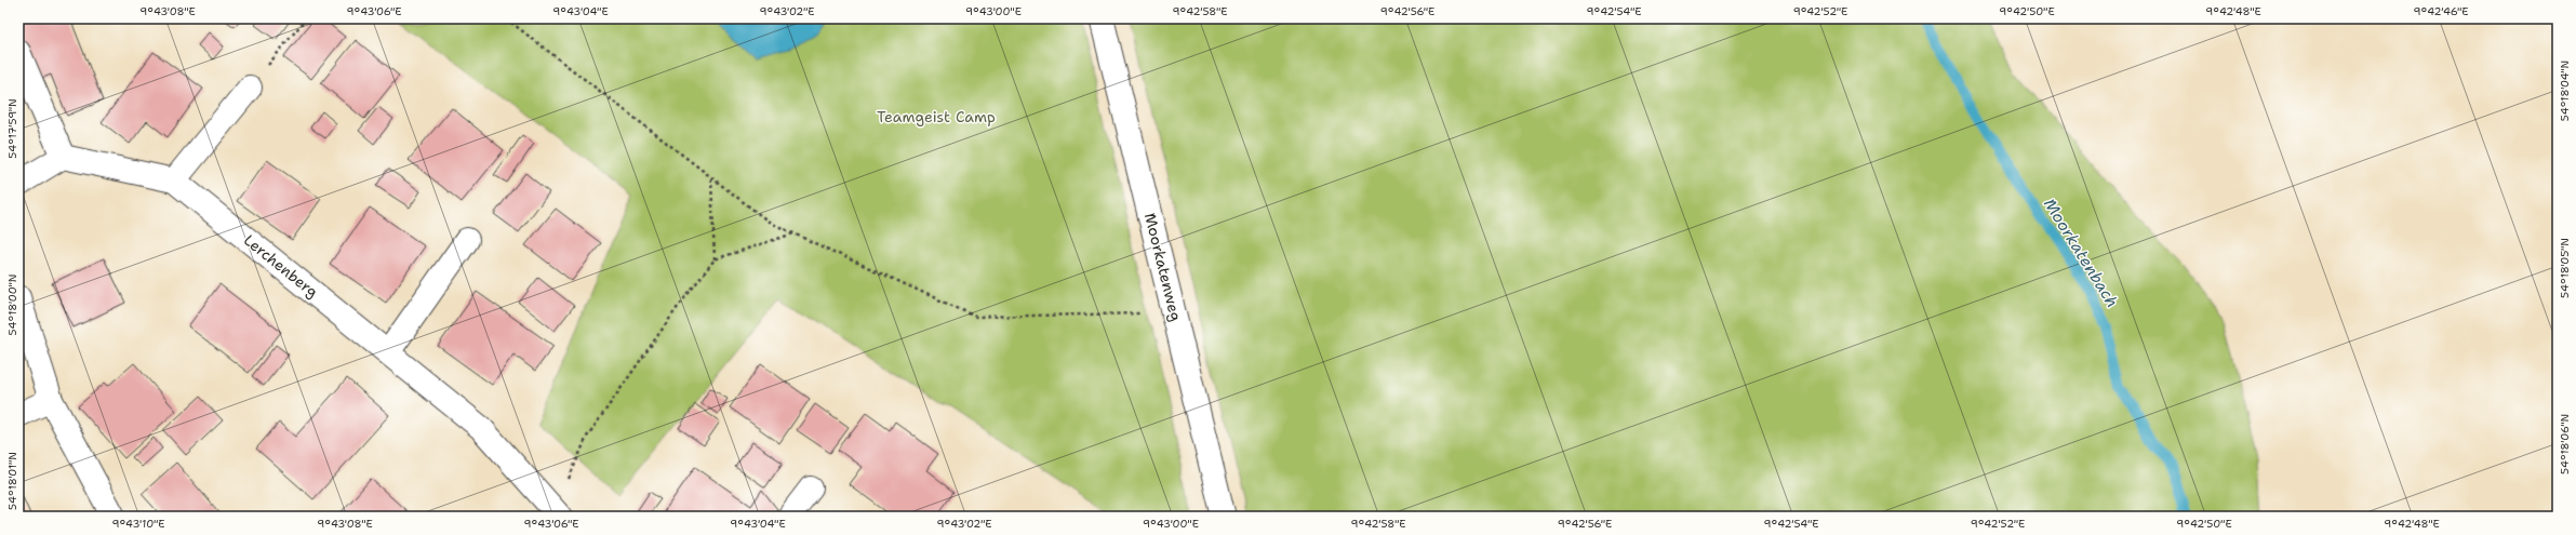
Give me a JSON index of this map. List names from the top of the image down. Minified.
{"streets":{"street":["Lerchenberg","Moorkatenweg"]},"water":["Moorkatenbach"],"parks":["Teamgeist Camp"],"coordinates":["9°43'08\"E","9°43'06\"E","9°43'04\"E","9°43'02\"E","9°43'00\"E","9°42'58\"E","9°42'56\"E","9°42'54\"E","9°42'52\"E","9°42'50\"E","9°42'48\"E","9°42'46\"E","54°18'04\"N","54°17'59\"N","54°18'05\"N","54°18'00\"N","54°18'06\"N","54°18'01\"N","9°43'10\"E"]}
